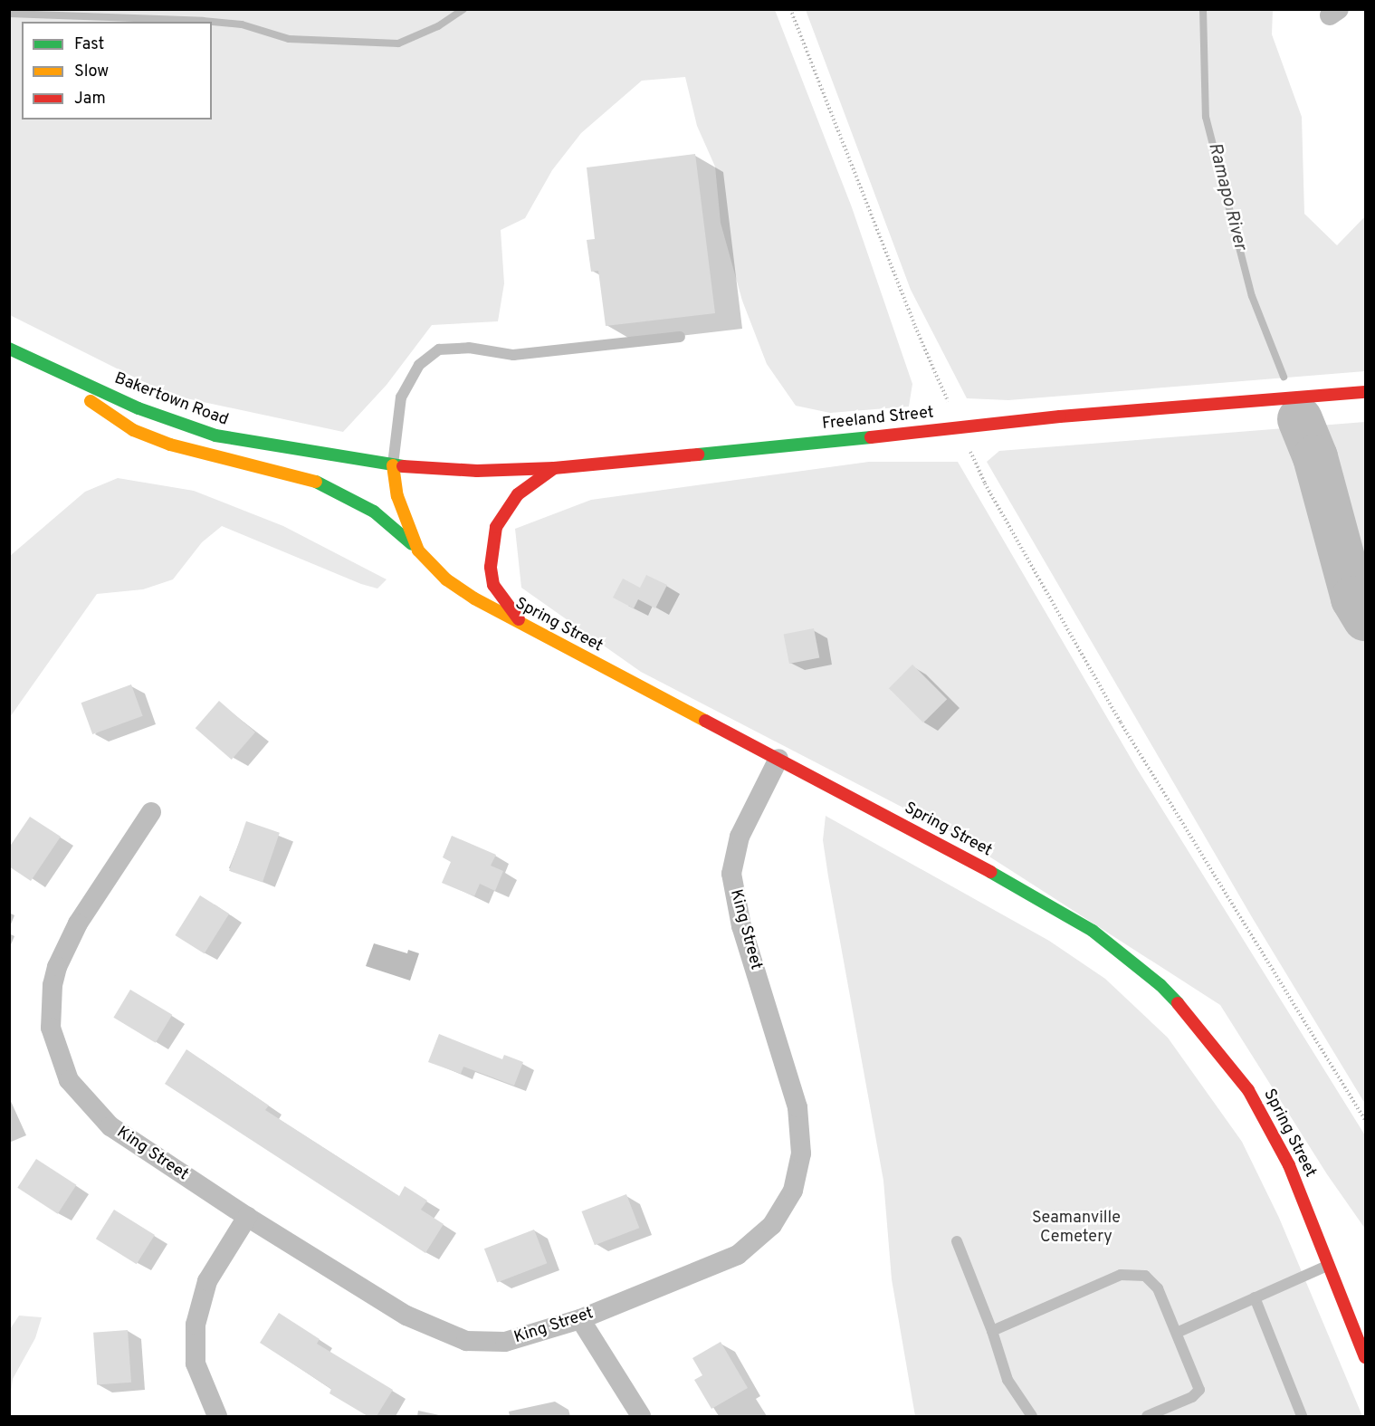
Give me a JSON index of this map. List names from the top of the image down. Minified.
{"streets":{"street":["Bakertown Road","Freeland Street","Spring Street","King Street"]},"crossings":[["Bakertown Road","Freeland Street"],["Bakertown Road","Spring Street"],["Freeland Street","Spring Street"],["Spring Street","King Street"]],"water":["Ramapo River"],"parks":["Seamanville Cemetery"],"legend":["Fast","Slow","Jam"]}
